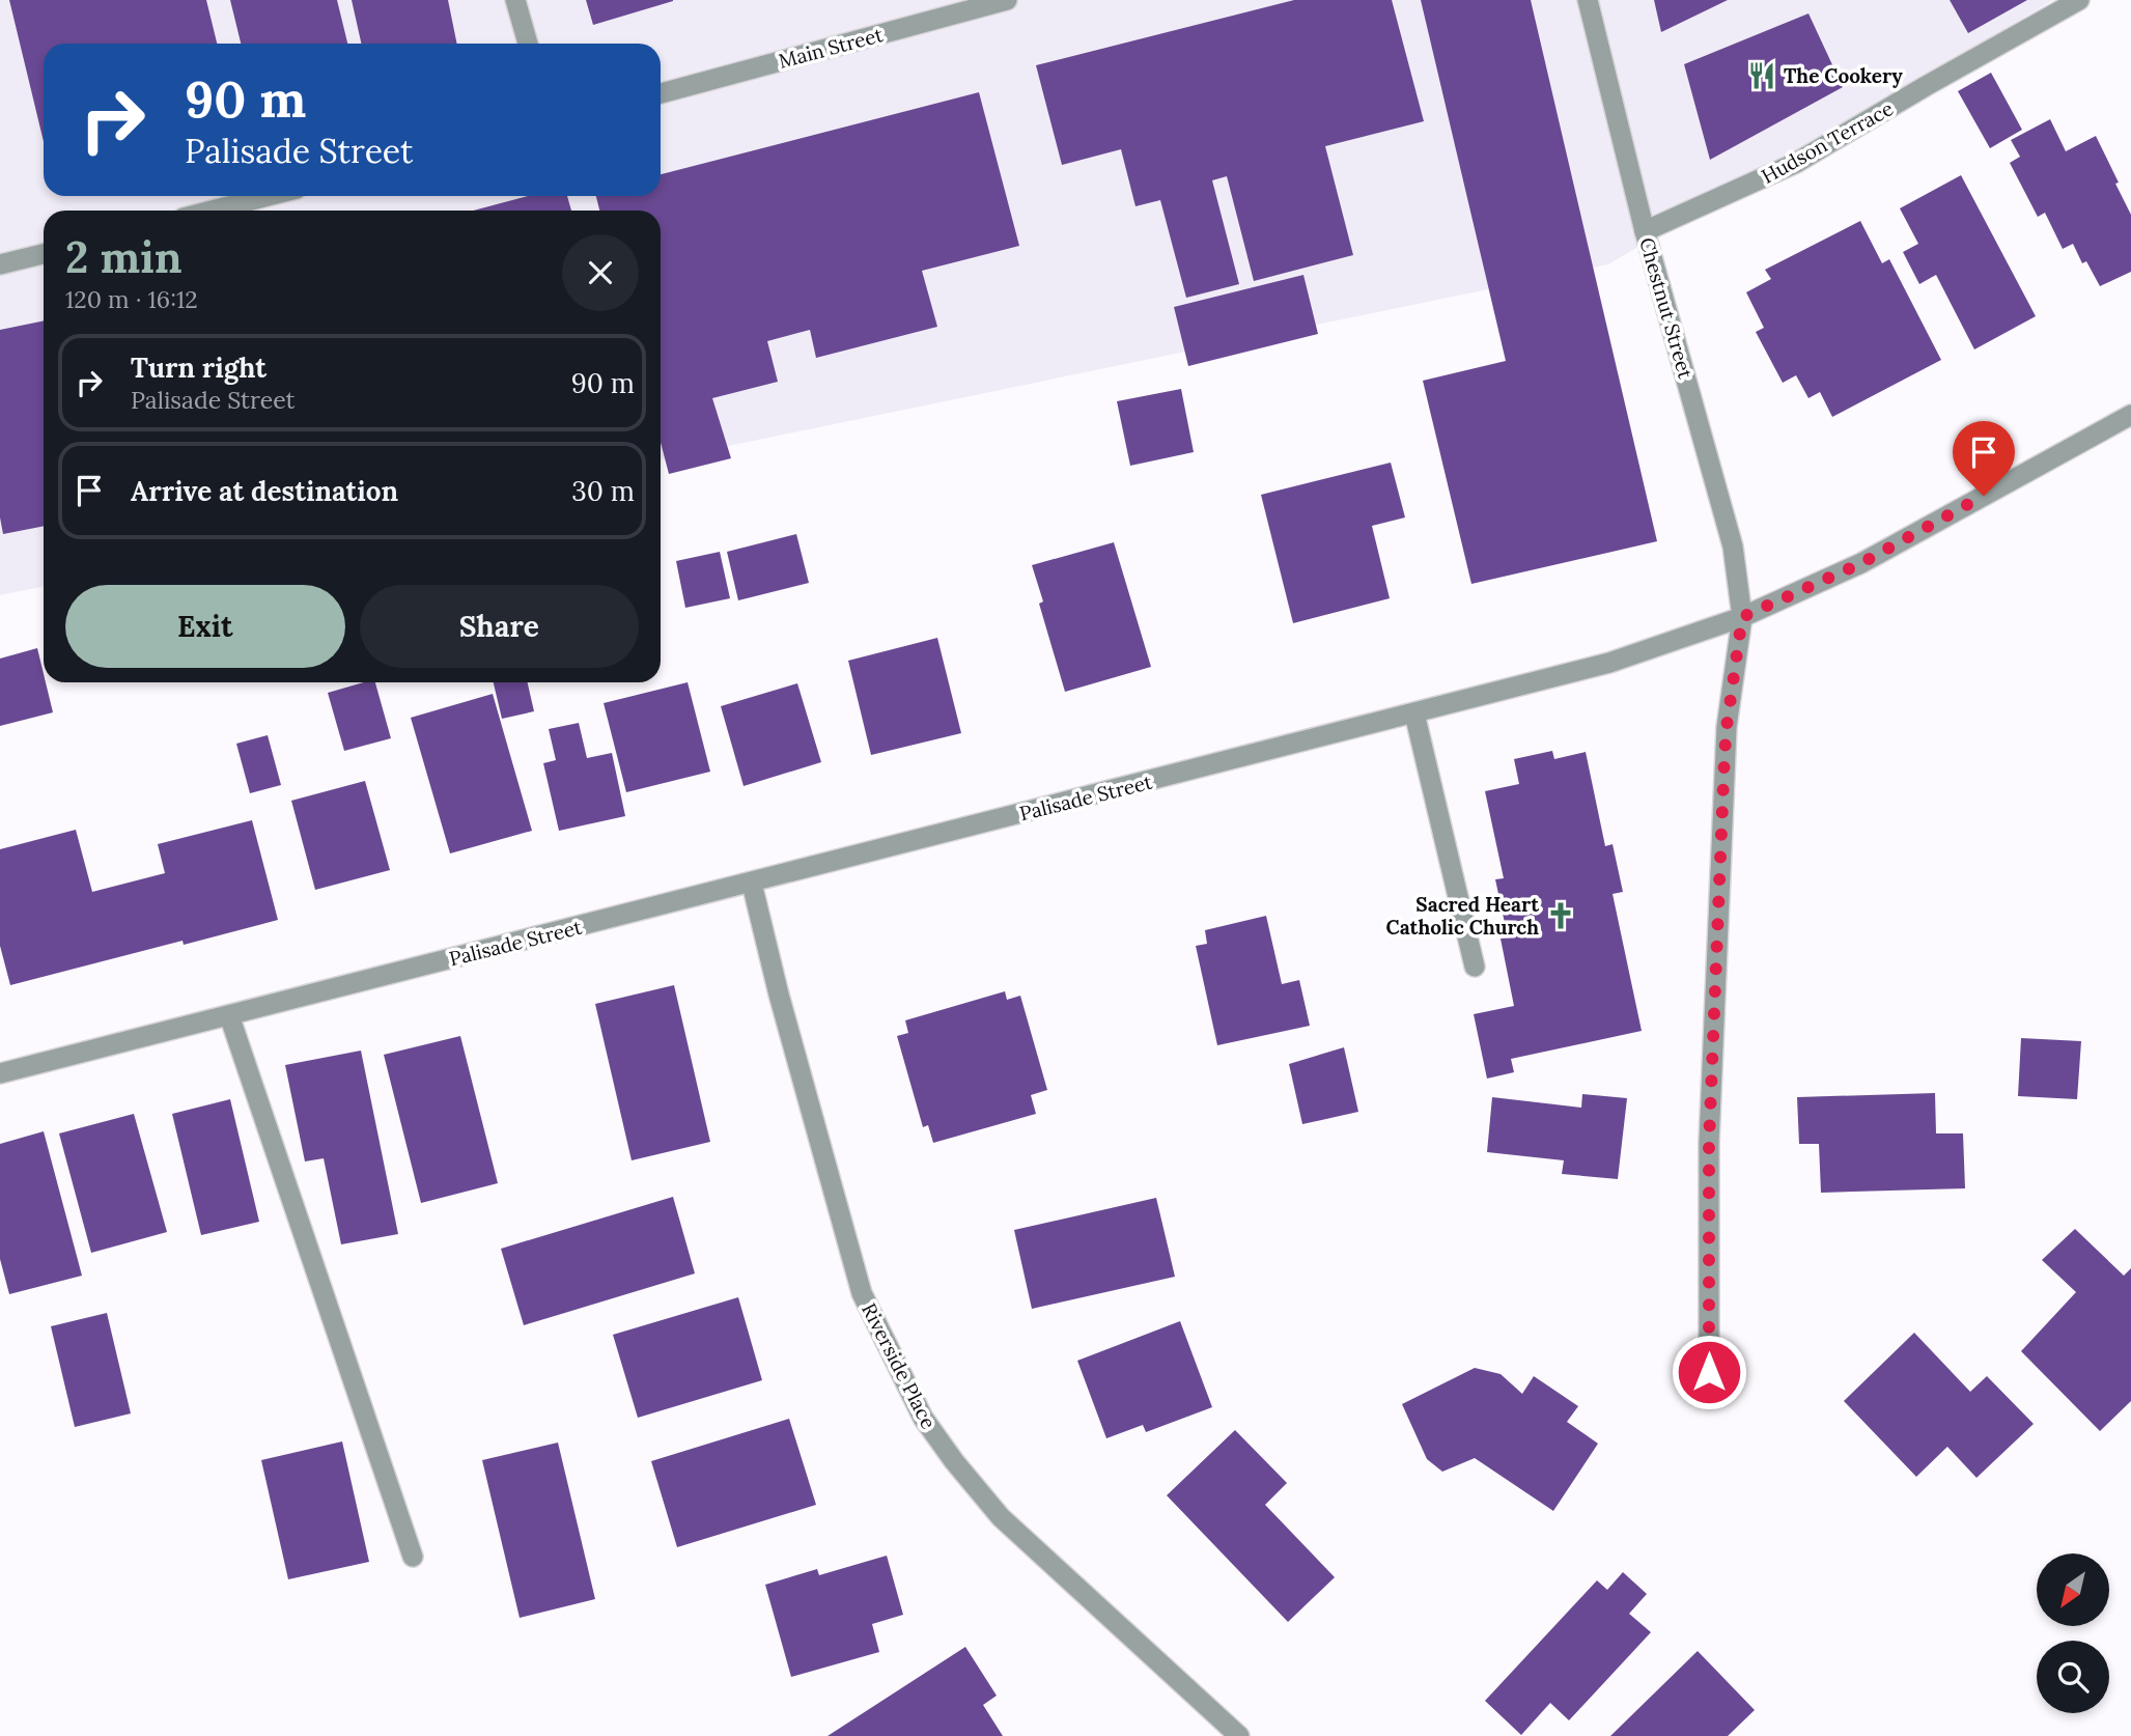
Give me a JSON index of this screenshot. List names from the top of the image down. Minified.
{"streets":{"street":["Main Street","Hudson Terrace","Chestnut Street","Palisade Street","Riverside Place"]},"crossings":[["Hudson Terrace","Chestnut Street"],["Chestnut Street","Palisade Street"],["Palisade Street","Riverside Place"]],"places":{"restaurant":["The Cookery"],"church":["Sacred Heart Catholic Church"]},"north":"bottom left","page":{"turn":["90 m","Palisade Street"],"heading":["2 min","120 m · 16:12"],"list":[{"name":"Turn right","note":"Palisade Street","value":"90 m"},{"name":"Arrive at destination","value":"30 m"}],"buttons":["Exit","Share"]}}
